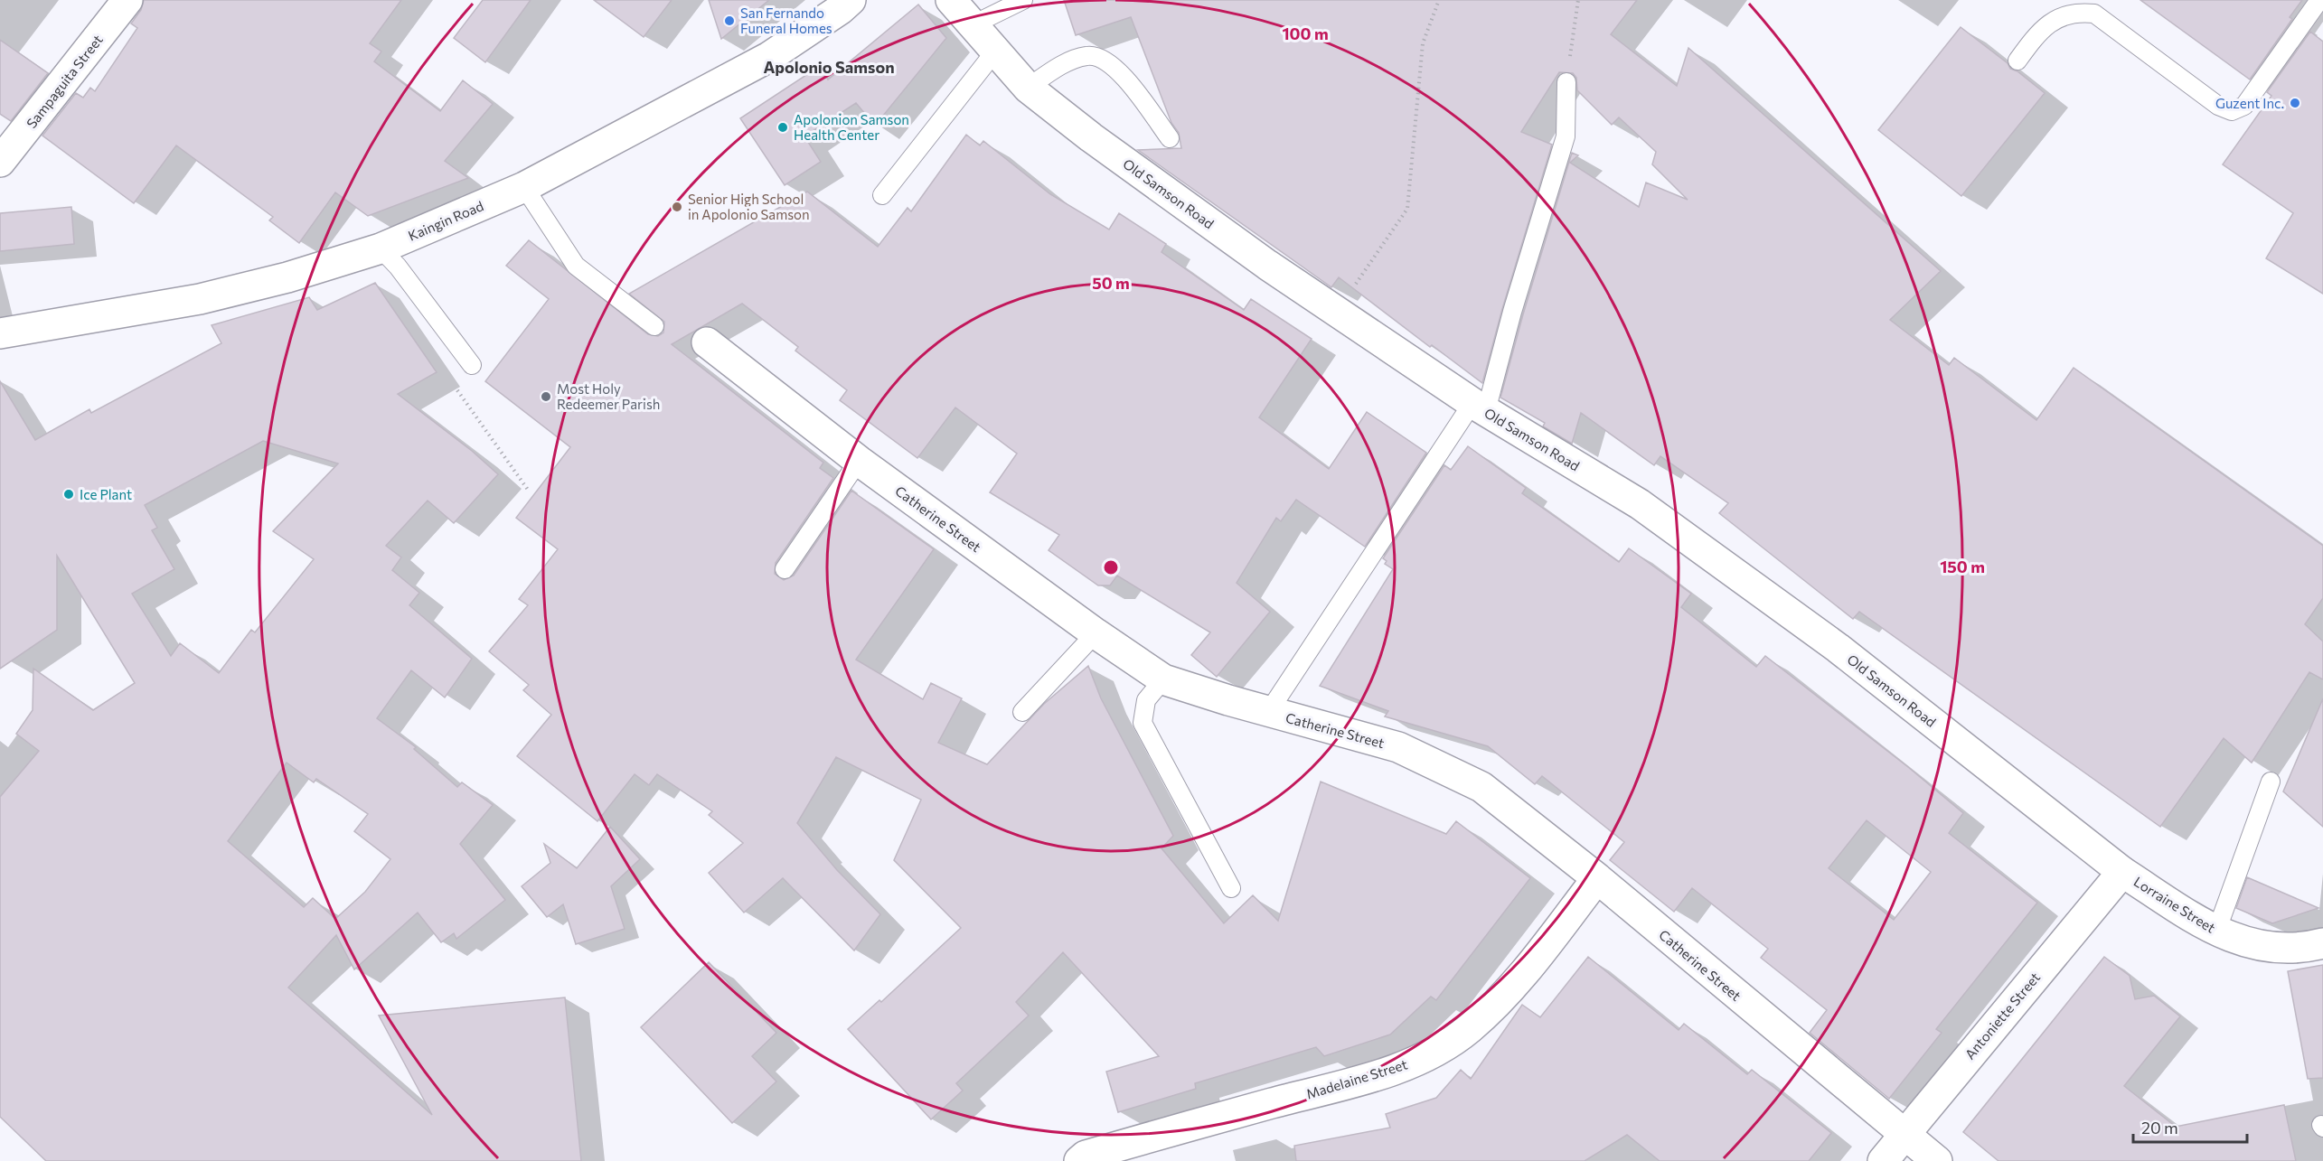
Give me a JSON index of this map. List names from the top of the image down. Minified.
{"streets":{"street":["Sampaguita Street","Old Samson Road","Kaingin Road","Catherine Street","Lorraine Street","Antoniette Street","Madelaine Street"]},"crossings":[["Old Samson Road","Lorraine Street"],["Old Samson Road","Antoniette Street"],["Catherine Street","Antoniette Street"],["Catherine Street","Madelaine Street"],["Lorraine Street","Antoniette Street"]],"districts":["Apolonio Samson"],"places":["San Fernando Funeral Homes","Guzent Inc.","Apolonion Samson Health Center","Senior High School in Apolonio Samson","Most Holy Redeemer Parish","Ice Plant"],"scale_bar":"20 m","rings":["100 m","50 m","150 m"]}
